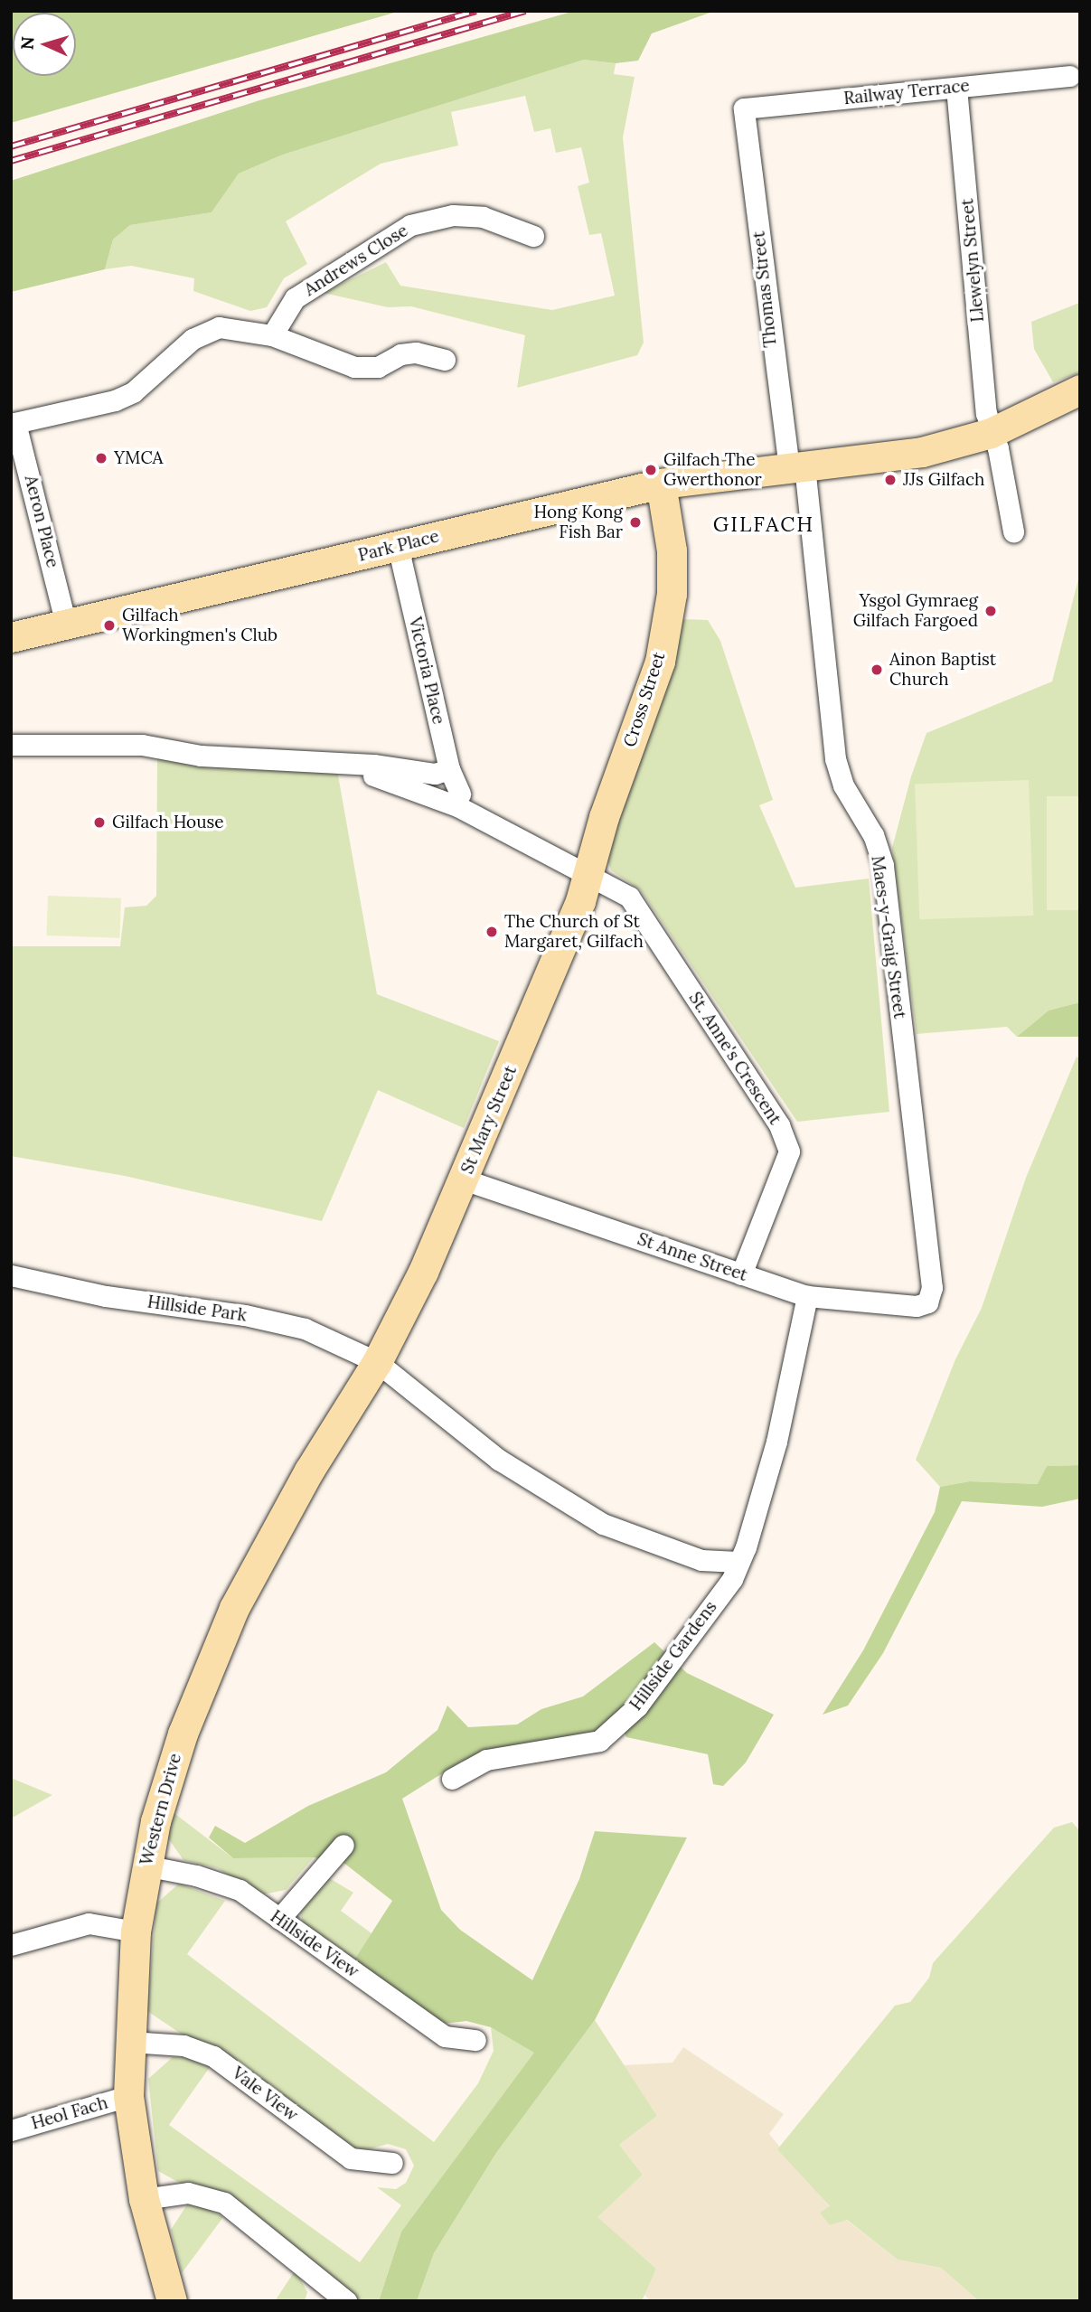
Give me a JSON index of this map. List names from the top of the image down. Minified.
{"streets":{"street":["Railway Terrace","Andrews Close","Llewelyn Street","Thomas Street","Aeron Place","Park Place","Victoria Place","Cross Street","Maes-y-Graig Street","St. Anne's Crescent","St Mary Street","St Anne Street","Hillside Park","Hillside Gardens","Western Drive","Hillside View","Vale View","Heol Fach"]},"crossings":[["Railway Terrace","Llewelyn Street"],["Railway Terrace","Thomas Street"],["Llewelyn Street","Park Place"],["Thomas Street","Park Place"],["Thomas Street","Maes-y-Graig Street"],["Aeron Place","Park Place"],["Park Place","Victoria Place"],["Park Place","Cross Street"],["Park Place","Maes-y-Graig Street"],["Cross Street","St. Anne's Crescent"],["Cross Street","St Mary Street"],["Maes-y-Graig Street","St Anne Street"],["St. Anne's Crescent","St Mary Street"],["St. Anne's Crescent","St Anne Street"],["St Mary Street","St Anne Street"],["St Mary Street","Hillside Park"],["St Mary Street","Western Drive"],["St Anne Street","Hillside Gardens"],["Hillside Park","Hillside Gardens"],["Hillside Park","Western Drive"],["Western Drive","Hillside View"],["Western Drive","Vale View"],["Western Drive","Heol Fach"]],"districts":["GILFACH"],"places":["YMCA","Gilfach The Gwerthonor","JJs Gilfach","Hong Kong Fish Bar","Ysgol Gymraeg Gilfach Fargoed","Gilfach Workingmen's Club","Ainon Baptist Church","Gilfach House","The Church of St Margaret, Gilfach"],"north":"left"}
